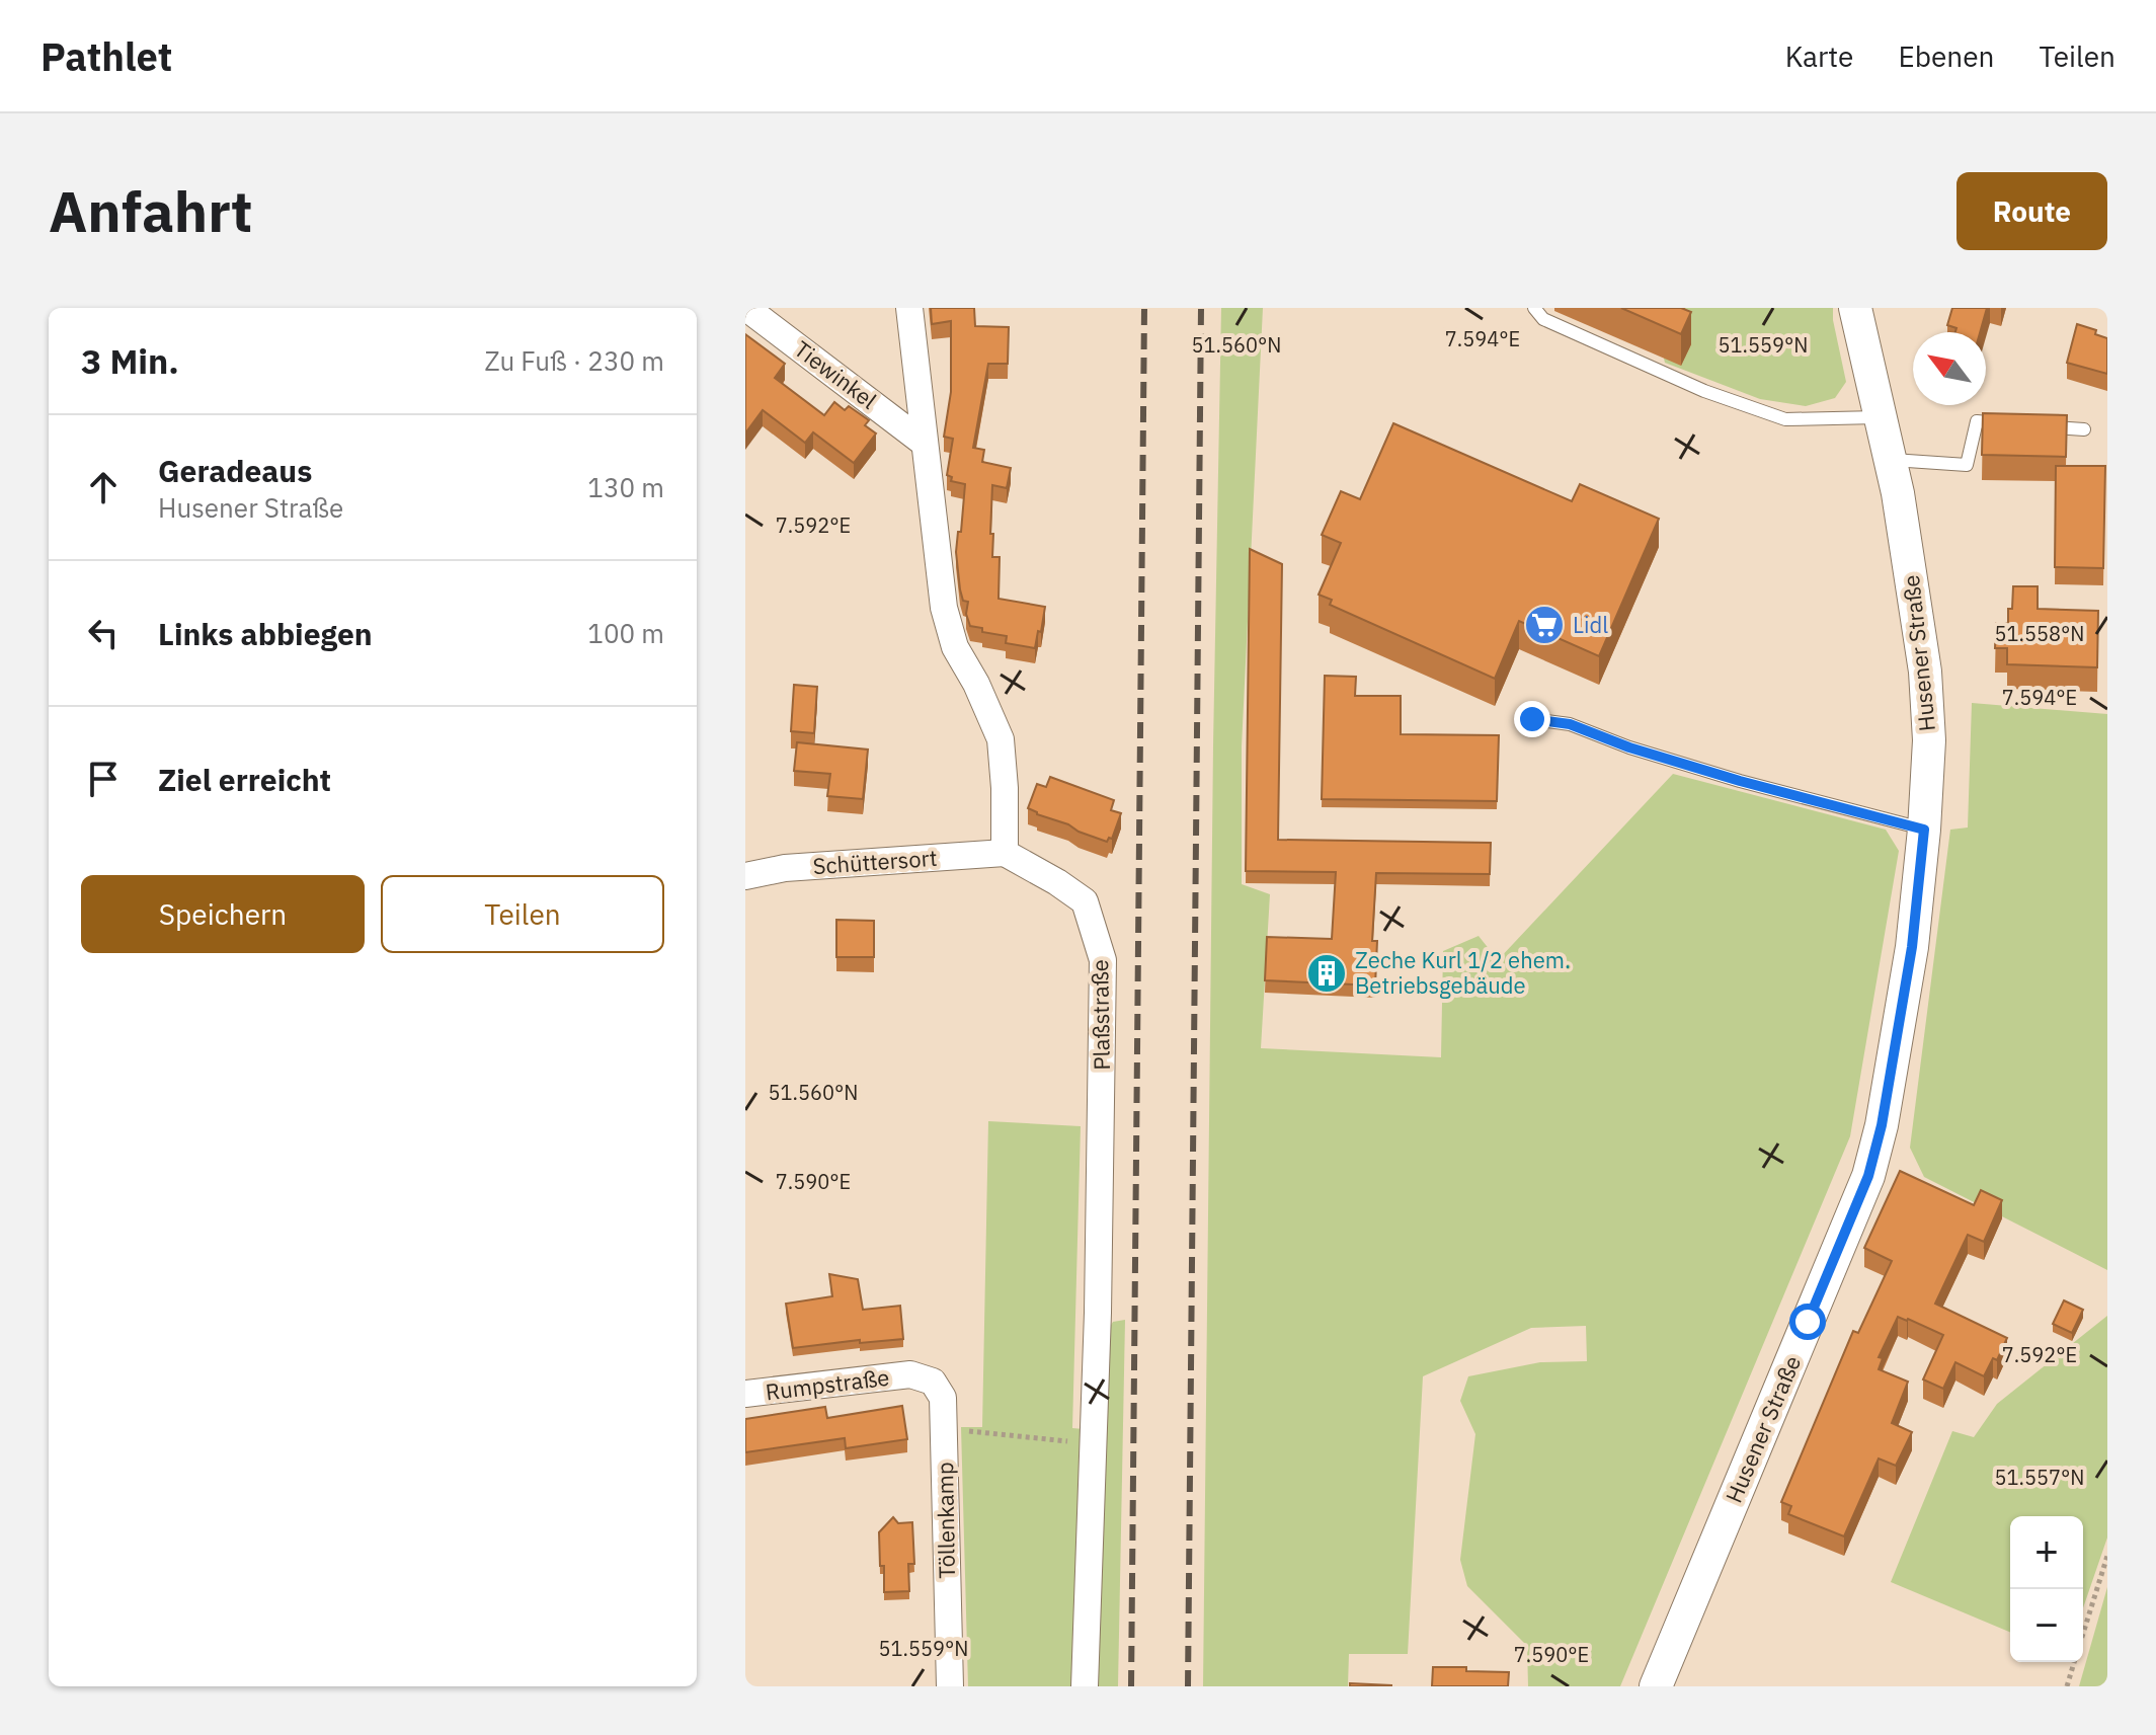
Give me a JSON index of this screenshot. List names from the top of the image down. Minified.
{"streets":{"street":["Tiewinkel","Husener Straße","Schüttersort","Plaßstraße","Rumpstraße","Töllenkamp"]},"crossings":[["Schüttersort","Plaßstraße"],["Rumpstraße","Töllenkamp"]],"places":{"supermarket":["Lidl"],"building":["Zeche Kurl 1/2 ehem. Betriebsgebäude"]},"north":"top left","page":{"header":"Pathlet","nav":["Karte","Ebenen","Teilen"],"buttons":["Route",["Speichern","Teilen"]],"title":"Anfahrt","heading":["3 Min.","Zu Fuß · 230 m"],"list":[["Geradeaus","Husener Straße","130 m"],["Links abbiegen","100 m"],"Ziel erreicht"],"map_buttons":["+","−"]},"coordinates":["7.594°E","51.560°N","51.559°N","7.592°E","51.558°N","7.590°E","51.557°N"]}
